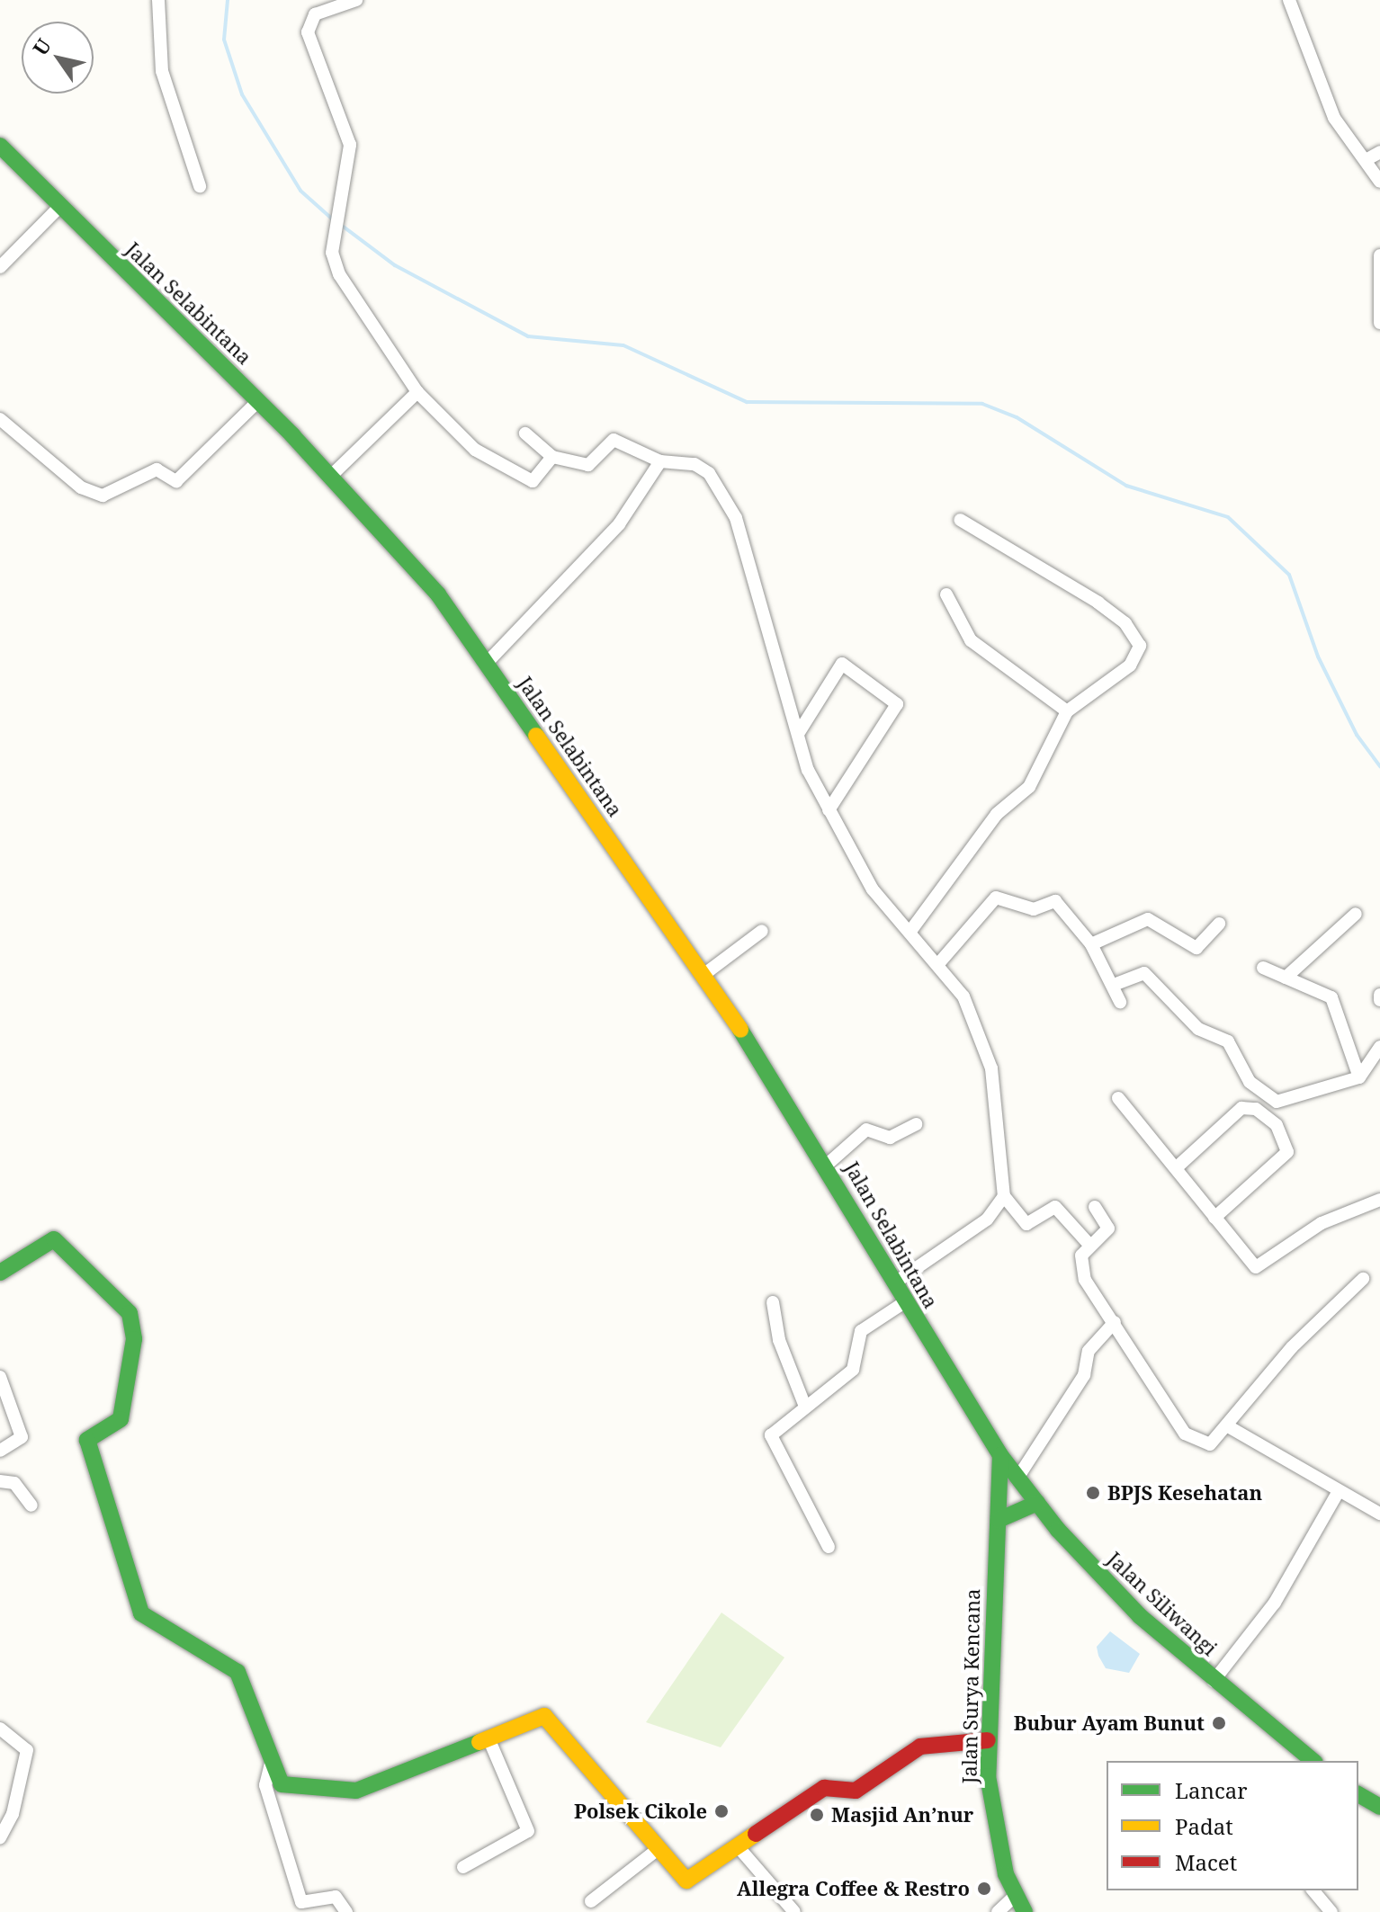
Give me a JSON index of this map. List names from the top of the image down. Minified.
{"streets":{"street":["Jalan Selabintana","Jalan Siliwangi","Jalan Surya Kencana"]},"crossings":[["Jalan Selabintana","Jalan Siliwangi"],["Jalan Selabintana","Jalan Surya Kencana"],["Jalan Siliwangi","Jalan Surya Kencana"]],"places":["BPJS Kesehatan","Bubur Ayam Bunut","Polsek Cikole","Masjid An’nur","Allegra Coffee & Restro"],"legend":["Lancar","Padat","Macet"],"north":"top left"}
